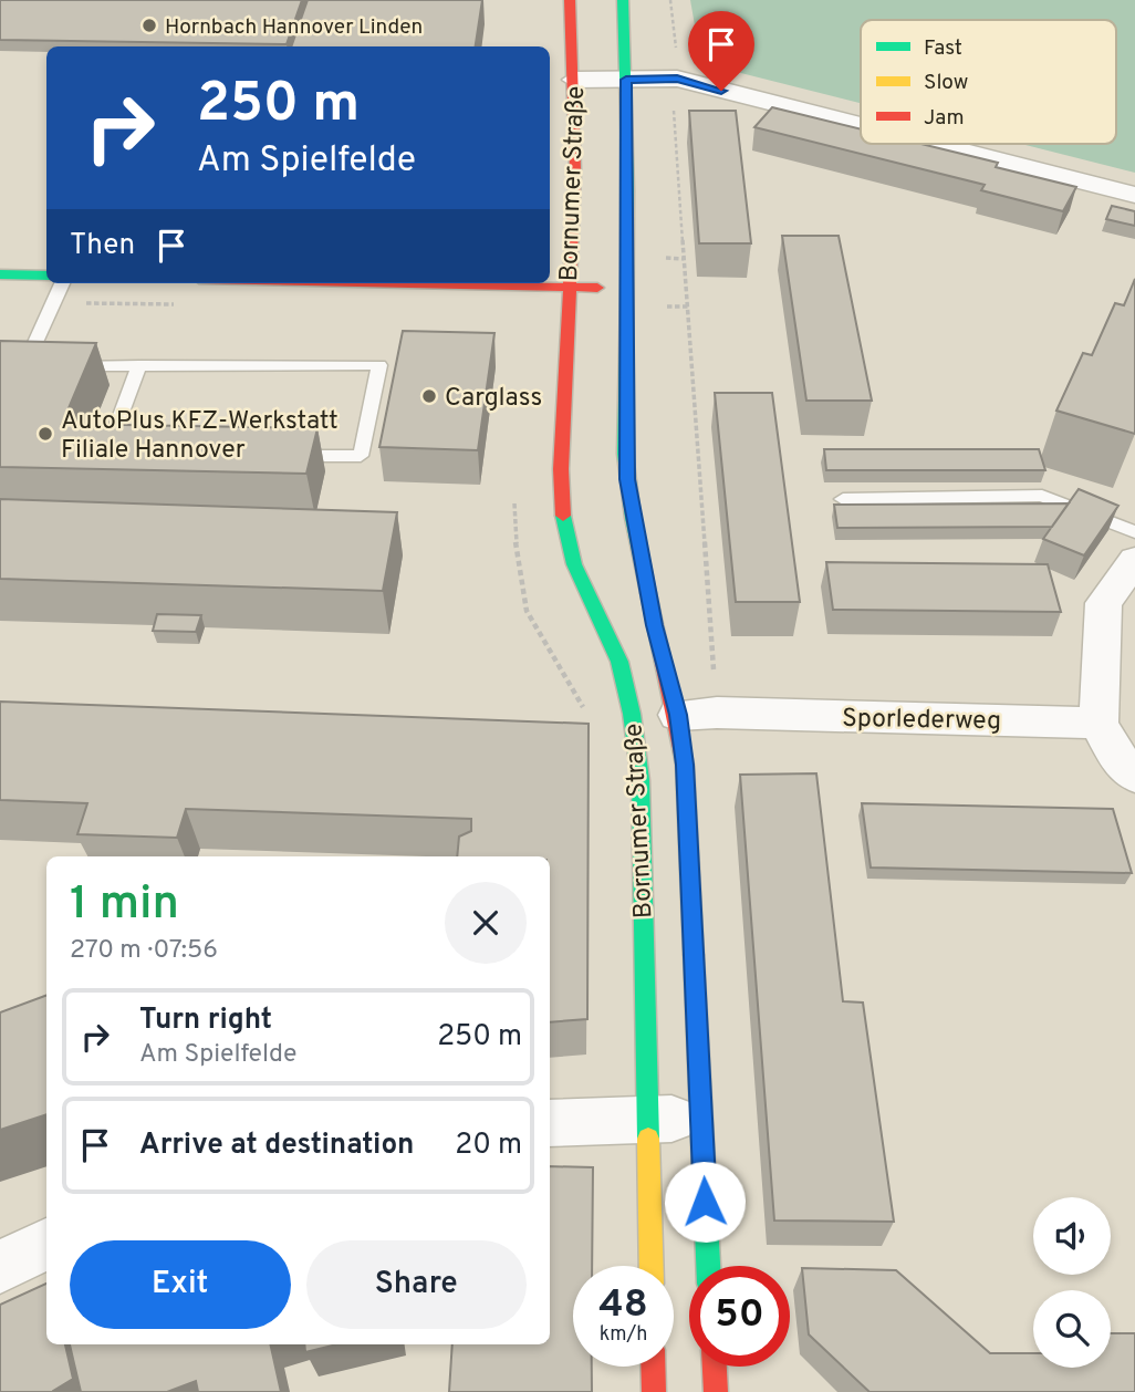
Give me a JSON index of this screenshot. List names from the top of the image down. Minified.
{"streets":{"main road":["Bornumer Straße"],"street":["Sporlederweg"]},"crossings":[["Bornumer Straße","Sporlederweg"]],"places":["Hornbach Hannover Linden","Carglass","AutoPlus KFZ-Werkstatt Filiale Hannover"],"legend":["Fast","Slow","Jam"],"page":{"turn":["250 m","Am Spielfelde"],"then":"Then","heading":["1 min","270 m · 07:56"],"list":[{"name":"Turn right","note":"Am Spielfelde","value":"250 m"},{"name":"Arrive at destination","value":"20 m"}],"buttons":["Exit","Share"],"speed":"48 km/h","limit":"50"}}
